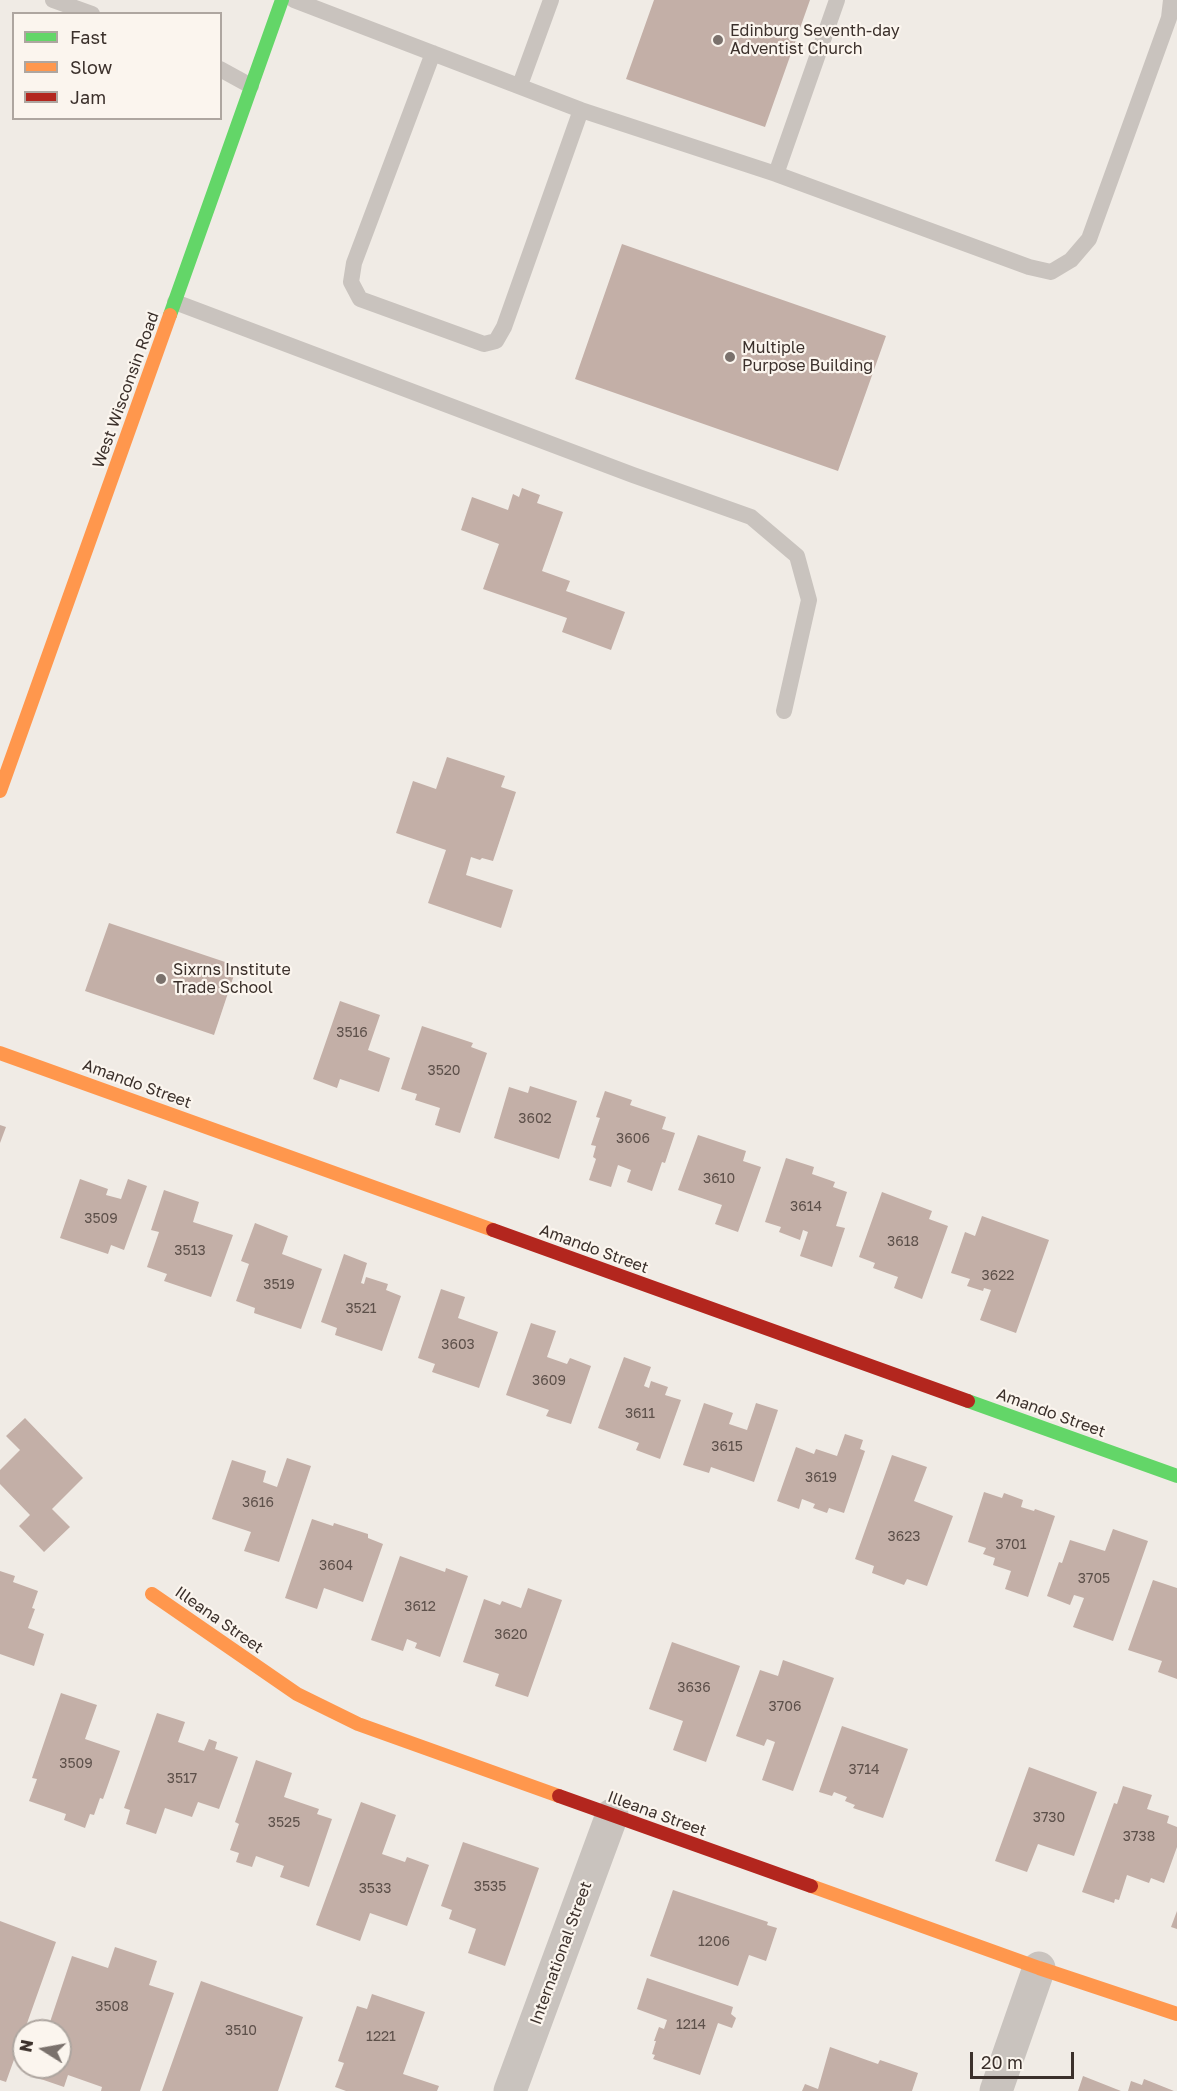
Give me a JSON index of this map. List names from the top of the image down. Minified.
{"streets":{"street":["West Wisconsin Road","Amando Street","Illeana Street","International Street"]},"crossings":[["Illeana Street","International Street"]],"places":["Edinburg Seventh-day Adventist Church","Multiple Purpose Building","Sixrns Institute Trade School"],"house_numbers":["3516","3520","3602","3606","3610","3614","3509","3618","3513","3622","3519","3521","3603","3609","3611","3615","3619","3616","3623","3701","3604","3705","3612","3620","3636","3706","3509","3714","3517","3730","3525","3738","3535","3533","1206","3508","1214","3510","1221"],"legend":["Fast","Slow","Jam"],"scale_bar":"20 m","north":"left"}
